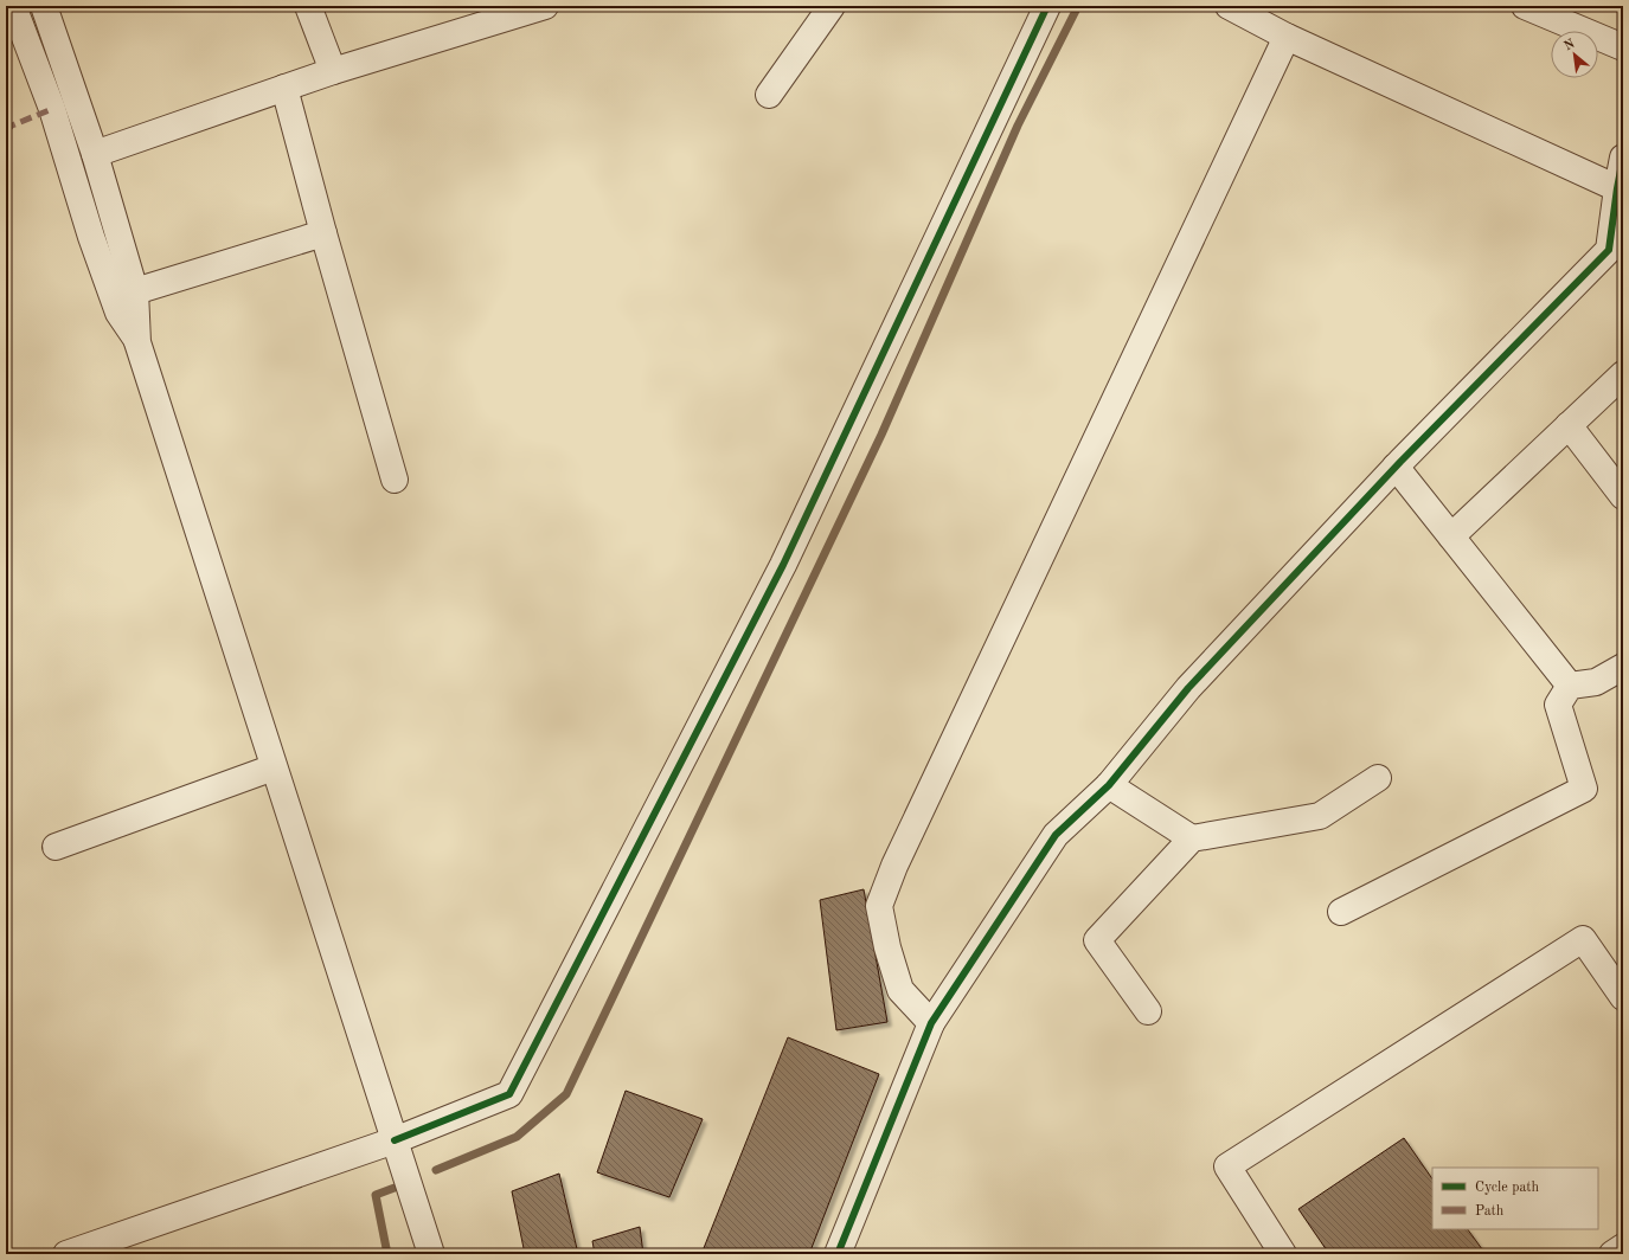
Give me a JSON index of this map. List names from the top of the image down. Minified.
{"legend":["Cycle path","Path"],"north":"top left"}
